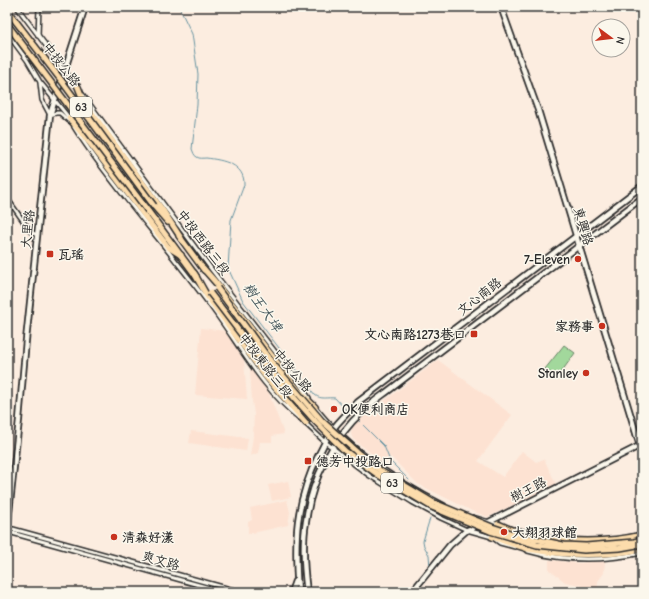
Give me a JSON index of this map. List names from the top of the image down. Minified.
{"streets":{"main road":["中投公路","63"],"street":["東興路","大里路","中投西路三段","文心南路","中投東路三段","樹王路","爽文路"]},"crossings":[["東興路","文心南路"],["東興路","樹王路"],["大里路","中投西路三段"],["大里路","中投東路三段"],["大里路","爽文路"],["中投西路三段","文心南路"],["中投西路三段","樹王路"],["文心南路","中投東路三段"],["中投東路三段","樹王路"]],"water":["樹王大埤"],"places":{"transit":["瓦瑤","文心南路1273巷口","德芳中投路口"],"other":["7-Eleven","家務事","Stanley","OK便利商店","大翔羽球館","清森好漾"]},"north":"right"}
